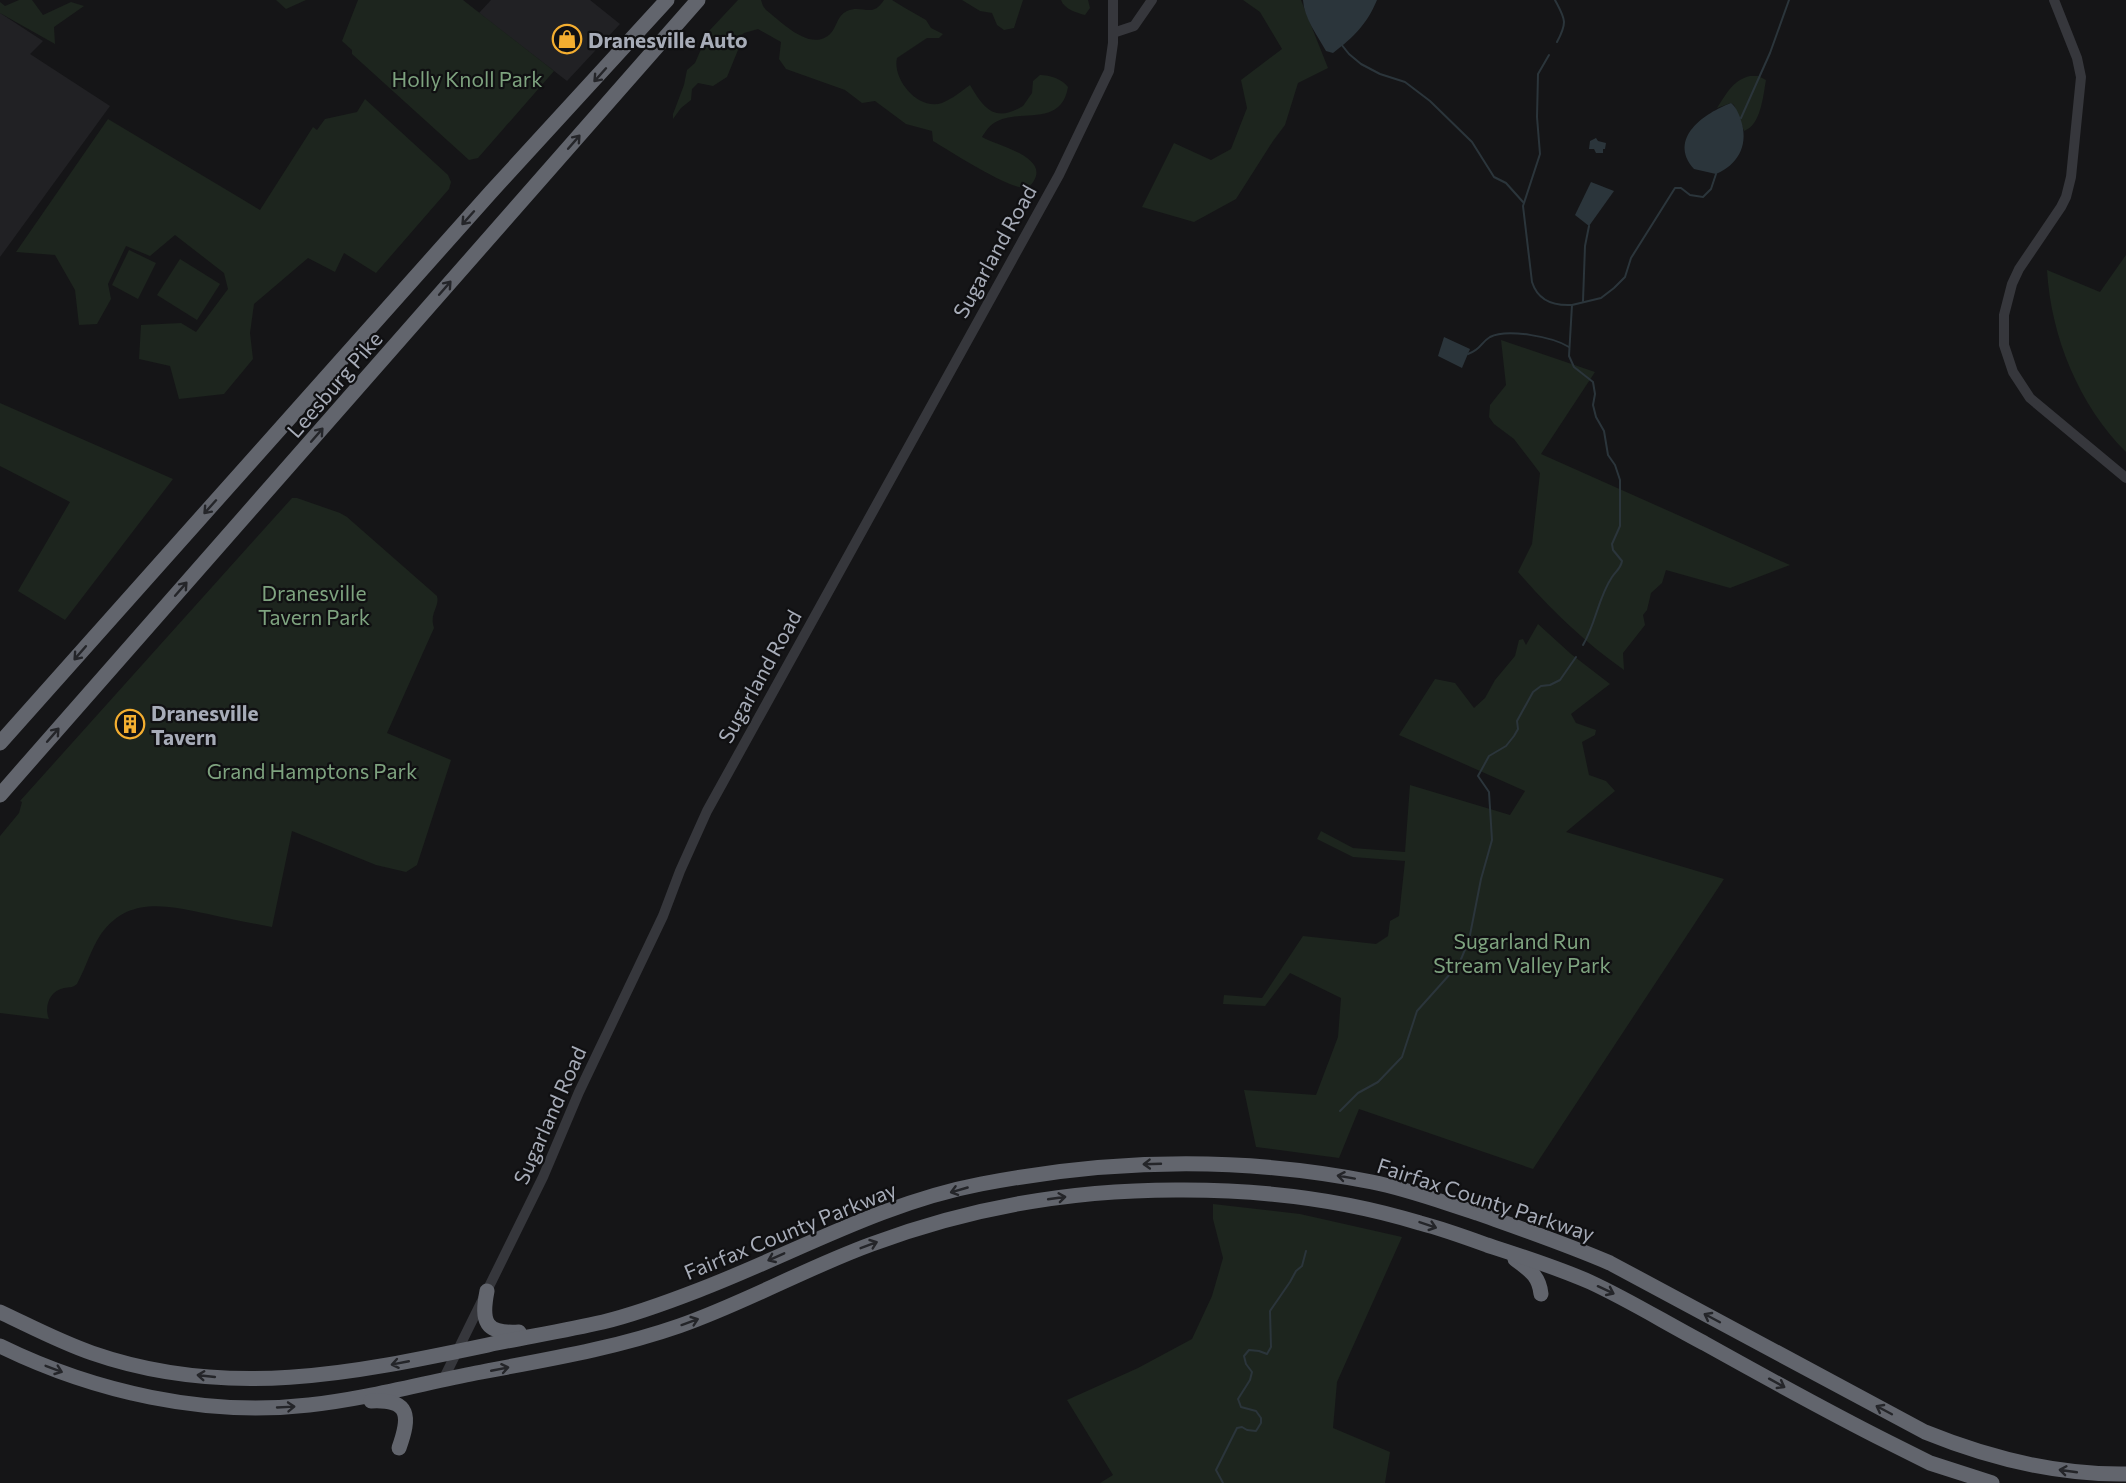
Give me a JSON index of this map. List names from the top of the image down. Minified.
{"streets":{"highway":["Leesburg Pike","Fairfax County Parkway"],"street":["Sugarland Road"]},"crossings":[["Sugarland Road","Fairfax County Parkway"]],"parks":["Holly Knoll Park","Dranesville Tavern Park","Grand Hamptons Park","Sugarland Run Stream Valley Park"],"places":{"shop":["Dranesville Auto"],"building":["Dranesville Tavern"]}}
